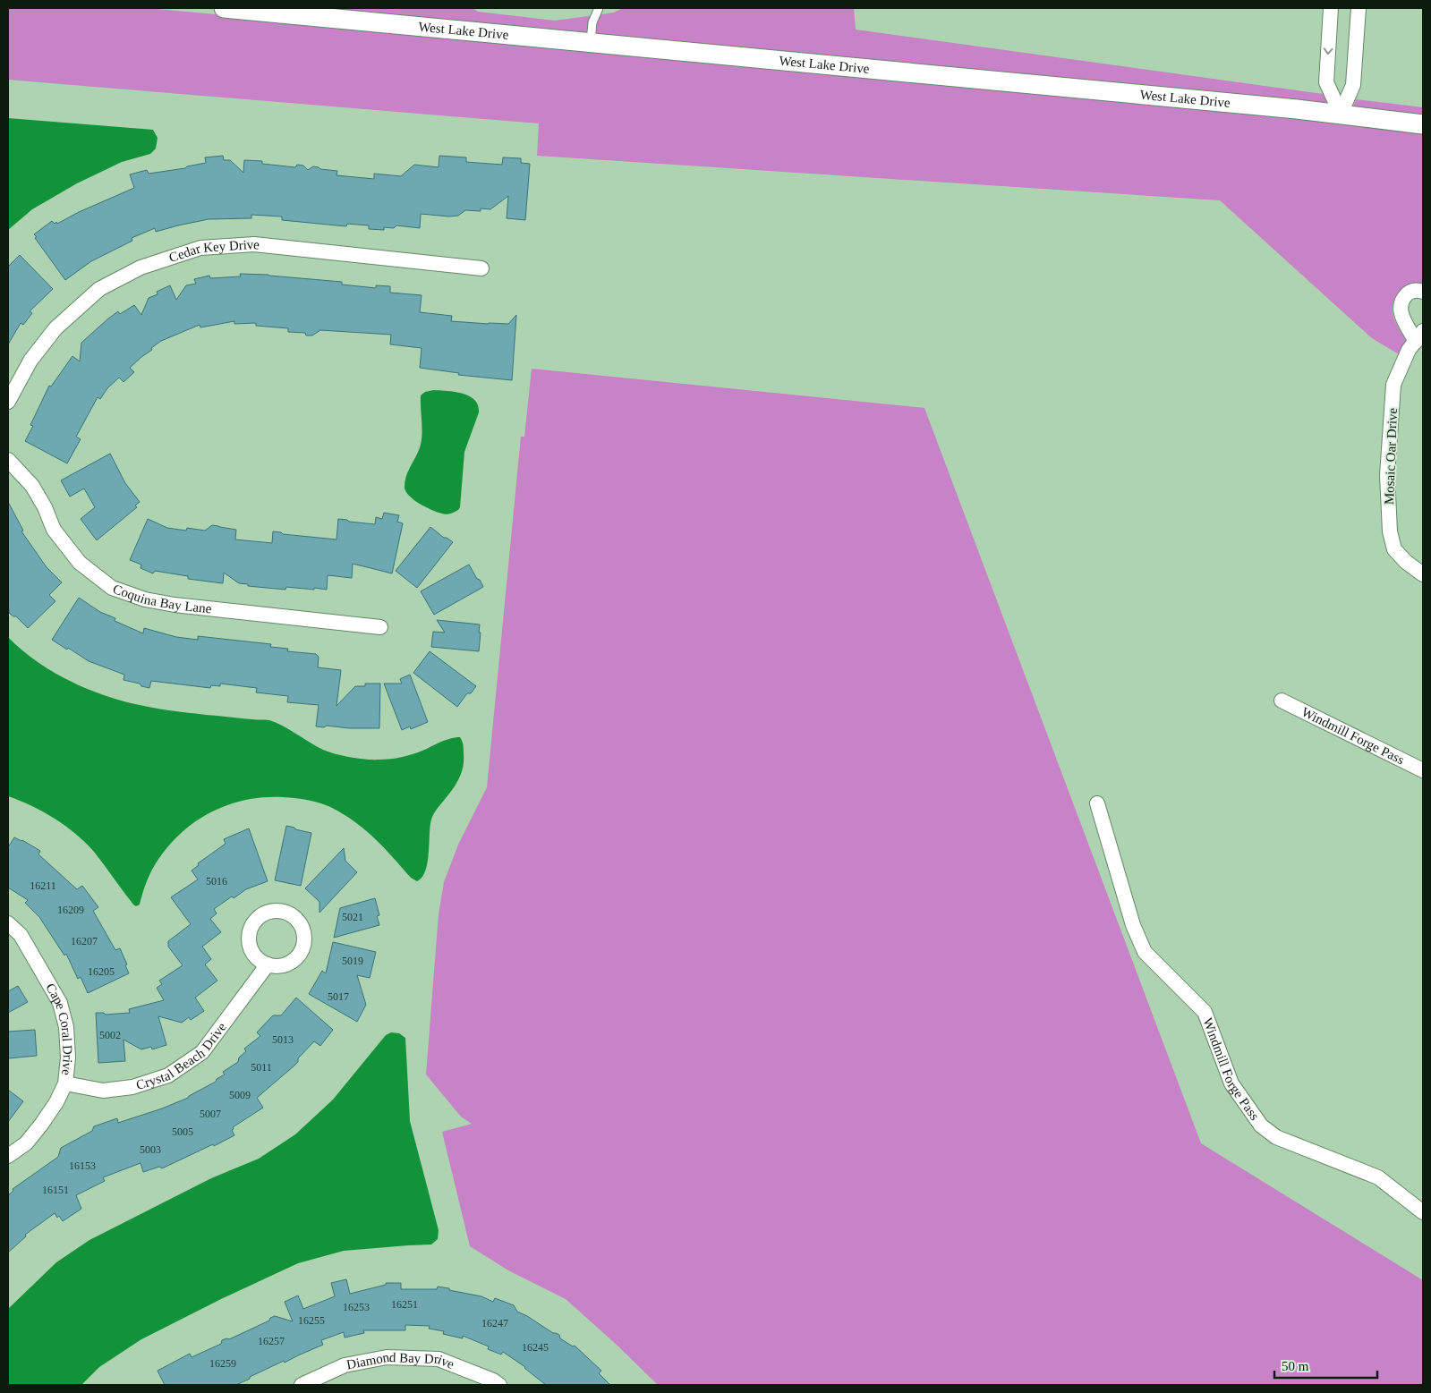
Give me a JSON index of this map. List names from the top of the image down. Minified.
{"streets":{"street":["West Lake Drive","Cedar Key Drive","Mosaic Oar Drive","Coquina Bay Lane","Windmill Forge Pass","Cape Coral Drive","Crystal Beach Drive","Diamond Bay Drive"]},"crossings":[["Cape Coral Drive","Crystal Beach Drive"]],"house_numbers":["5016","16211","16209","5021","16207","5019","16205","5017","5002","5013","5011","5009","5007","5005","5003","16153","16151","16251","16253","16255","16247","16257","16245","16259"],"scale_bar":"50 m"}
